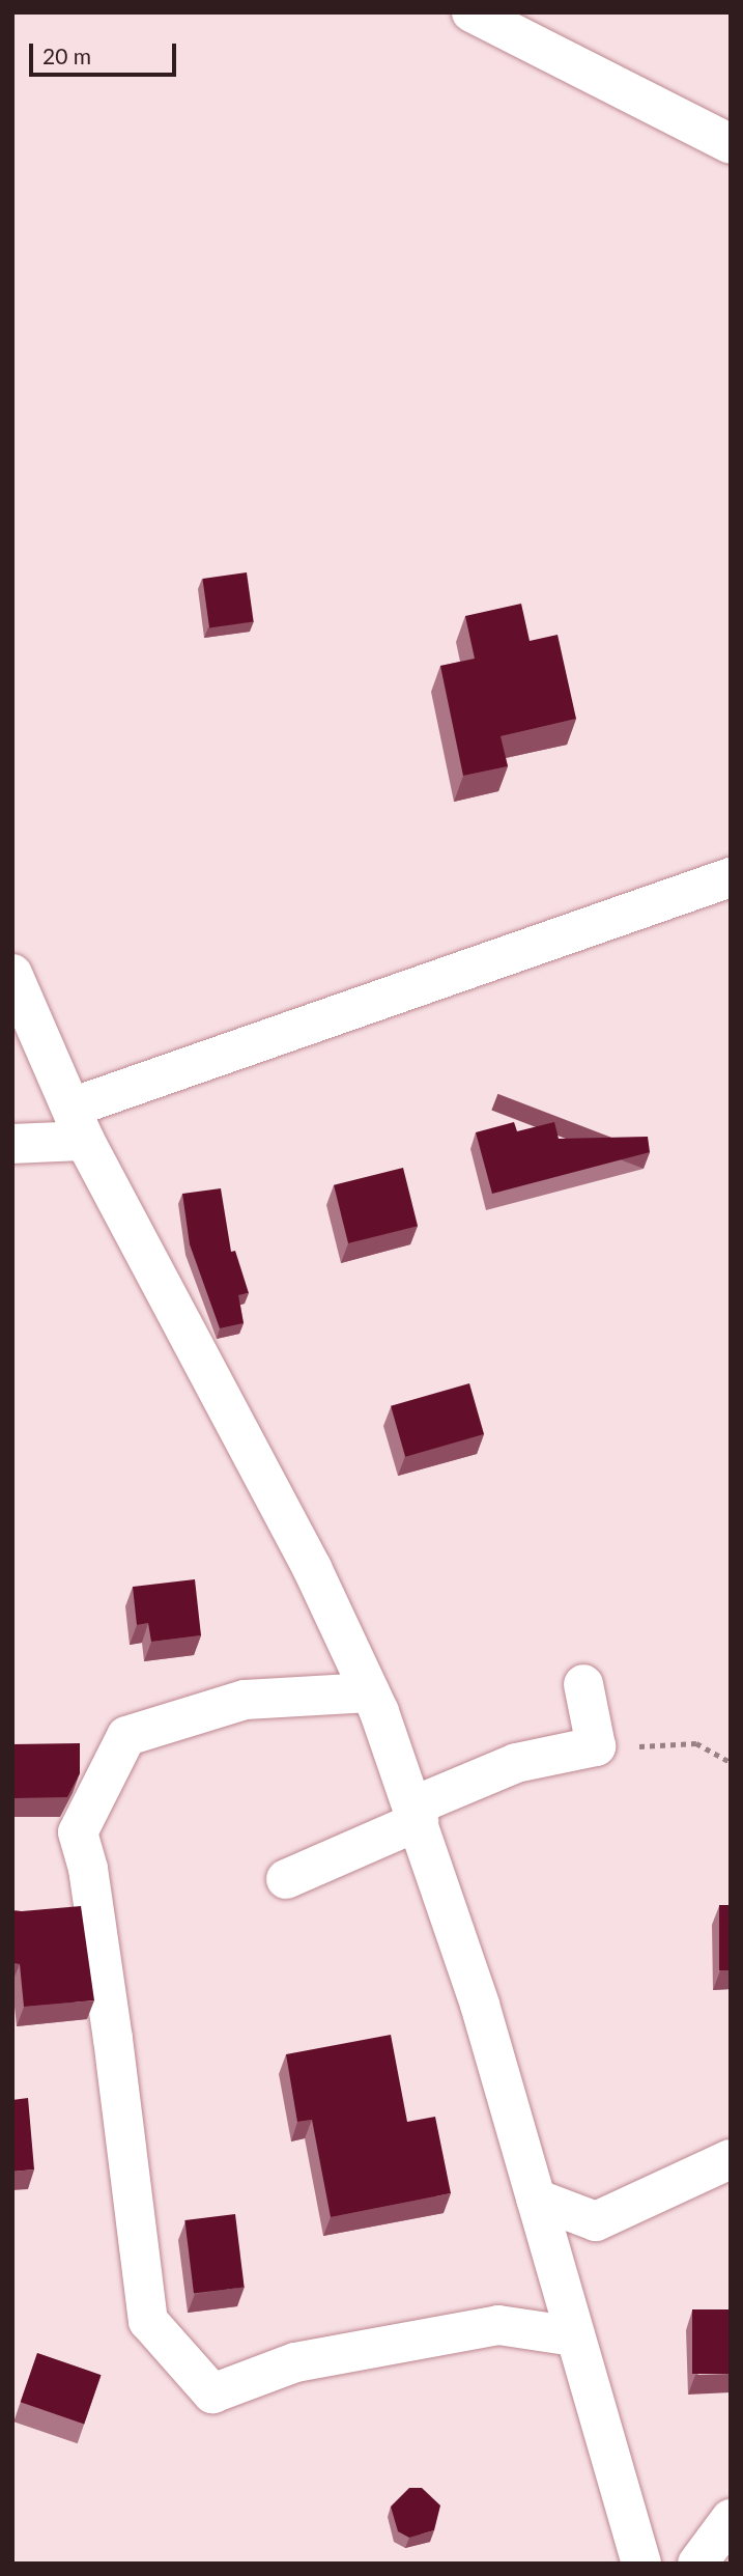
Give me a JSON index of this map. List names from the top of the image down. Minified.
{"scale_bar":"20 m"}
